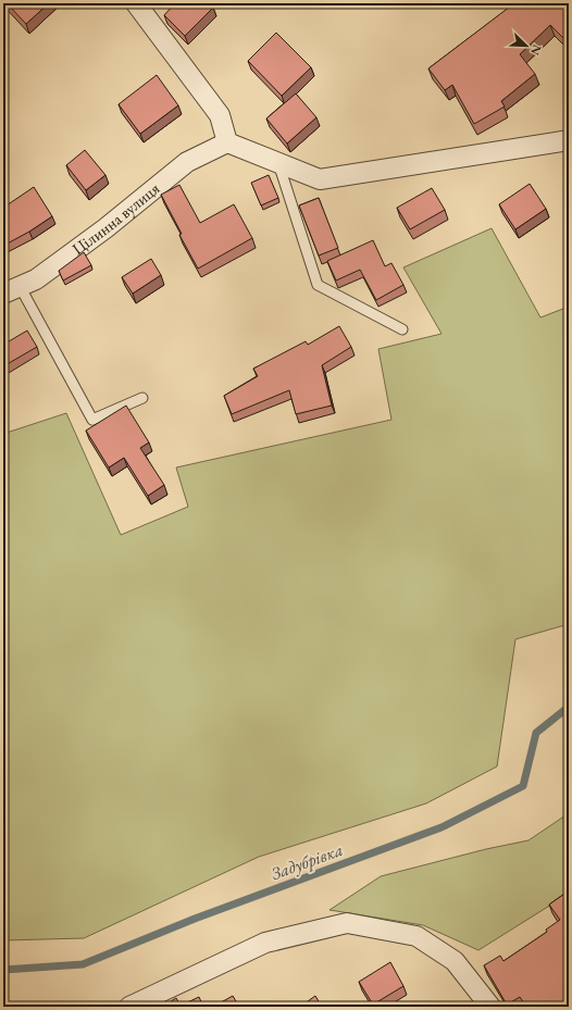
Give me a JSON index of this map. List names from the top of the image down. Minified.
{"streets":{"street":["Цілинна вулиця"]},"water":["Задубрівка"],"north":"bottom right"}
